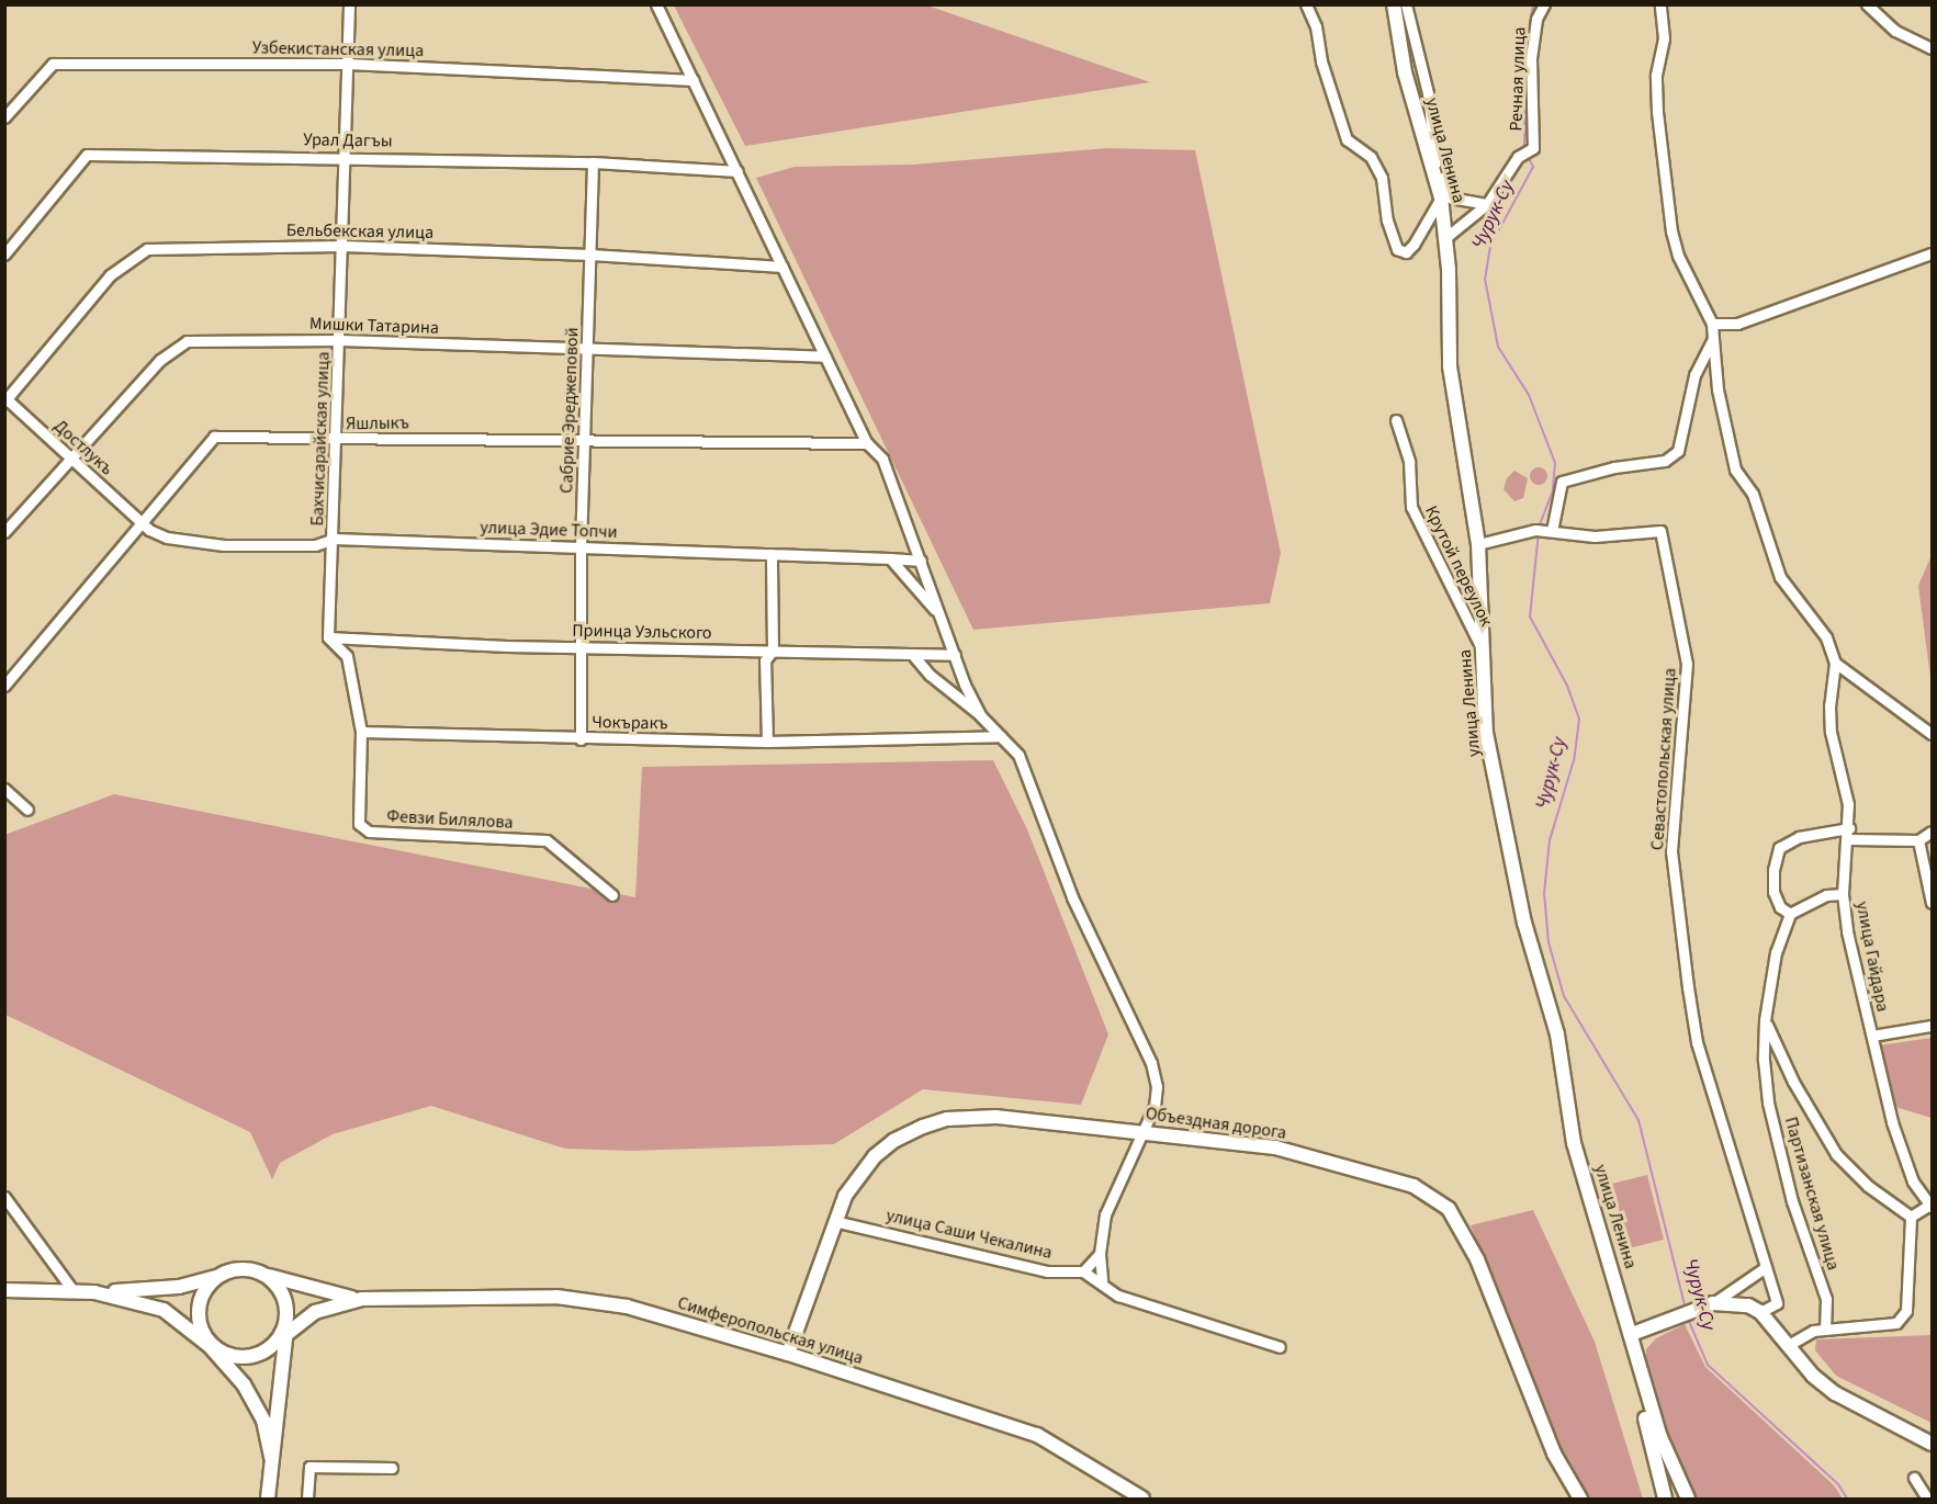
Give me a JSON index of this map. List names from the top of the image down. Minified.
{"streets":{"main road":["улица Ленина","Объездная дорога","Симферопольская улица"],"street":["Узбекистанская улица","Речная улица","Урал Дагъы","Бельбекская улица","Мишки Татарина","Сабрие Эреджеповой","Яшлыкъ","Бахчисарайская улица","Достлукъ","улица Эдие Топчи","Крутой переулок","Принца Уэльского","Чокъракъ","Севастопольская улица","Февзи Билялова","улица Гайдара","Партизанская улица","улица Саши Чекалина"]},"crossings":[["Узбекистанская улица","Бахчисарайская улица"],["Речная улица","улица Ленина"],["Урал Дагъы","Сабрие Эреджеповой"],["Урал Дагъы","Бахчисарайская улица"],["улица Ленина","Крутой переулок"],["улица Ленина","Севастопольская улица"],["Бельбекская улица","Сабрие Эреджеповой"],["Бельбекская улица","Бахчисарайская улица"],["Бельбекская улица","Достлукъ"],["Мишки Татарина","Сабрие Эреджеповой"],["Мишки Татарина","Бахчисарайская улица"],["Мишки Татарина","Достлукъ"],["Сабрие Эреджеповой","Яшлыкъ"],["Сабрие Эреджеповой","улица Эдие Топчи"],["Сабрие Эреджеповой","Принца Уэльского"],["Сабрие Эреджеповой","Чокъракъ"],["Яшлыкъ","Бахчисарайская улица"],["Яшлыкъ","Достлукъ"],["Яшлыкъ","улица Эдие Топчи"],["Бахчисарайская улица","улица Эдие Топчи"],["Бахчисарайская улица","Принца Уэльского"],["Достлукъ","улица Эдие Топчи"],["Чокъракъ","Февзи Билялова"],["Объездная дорога","улица Саши Чекалина"],["Объездная дорога","Симферопольская улица"]],"water":["Чурук-Су"]}
